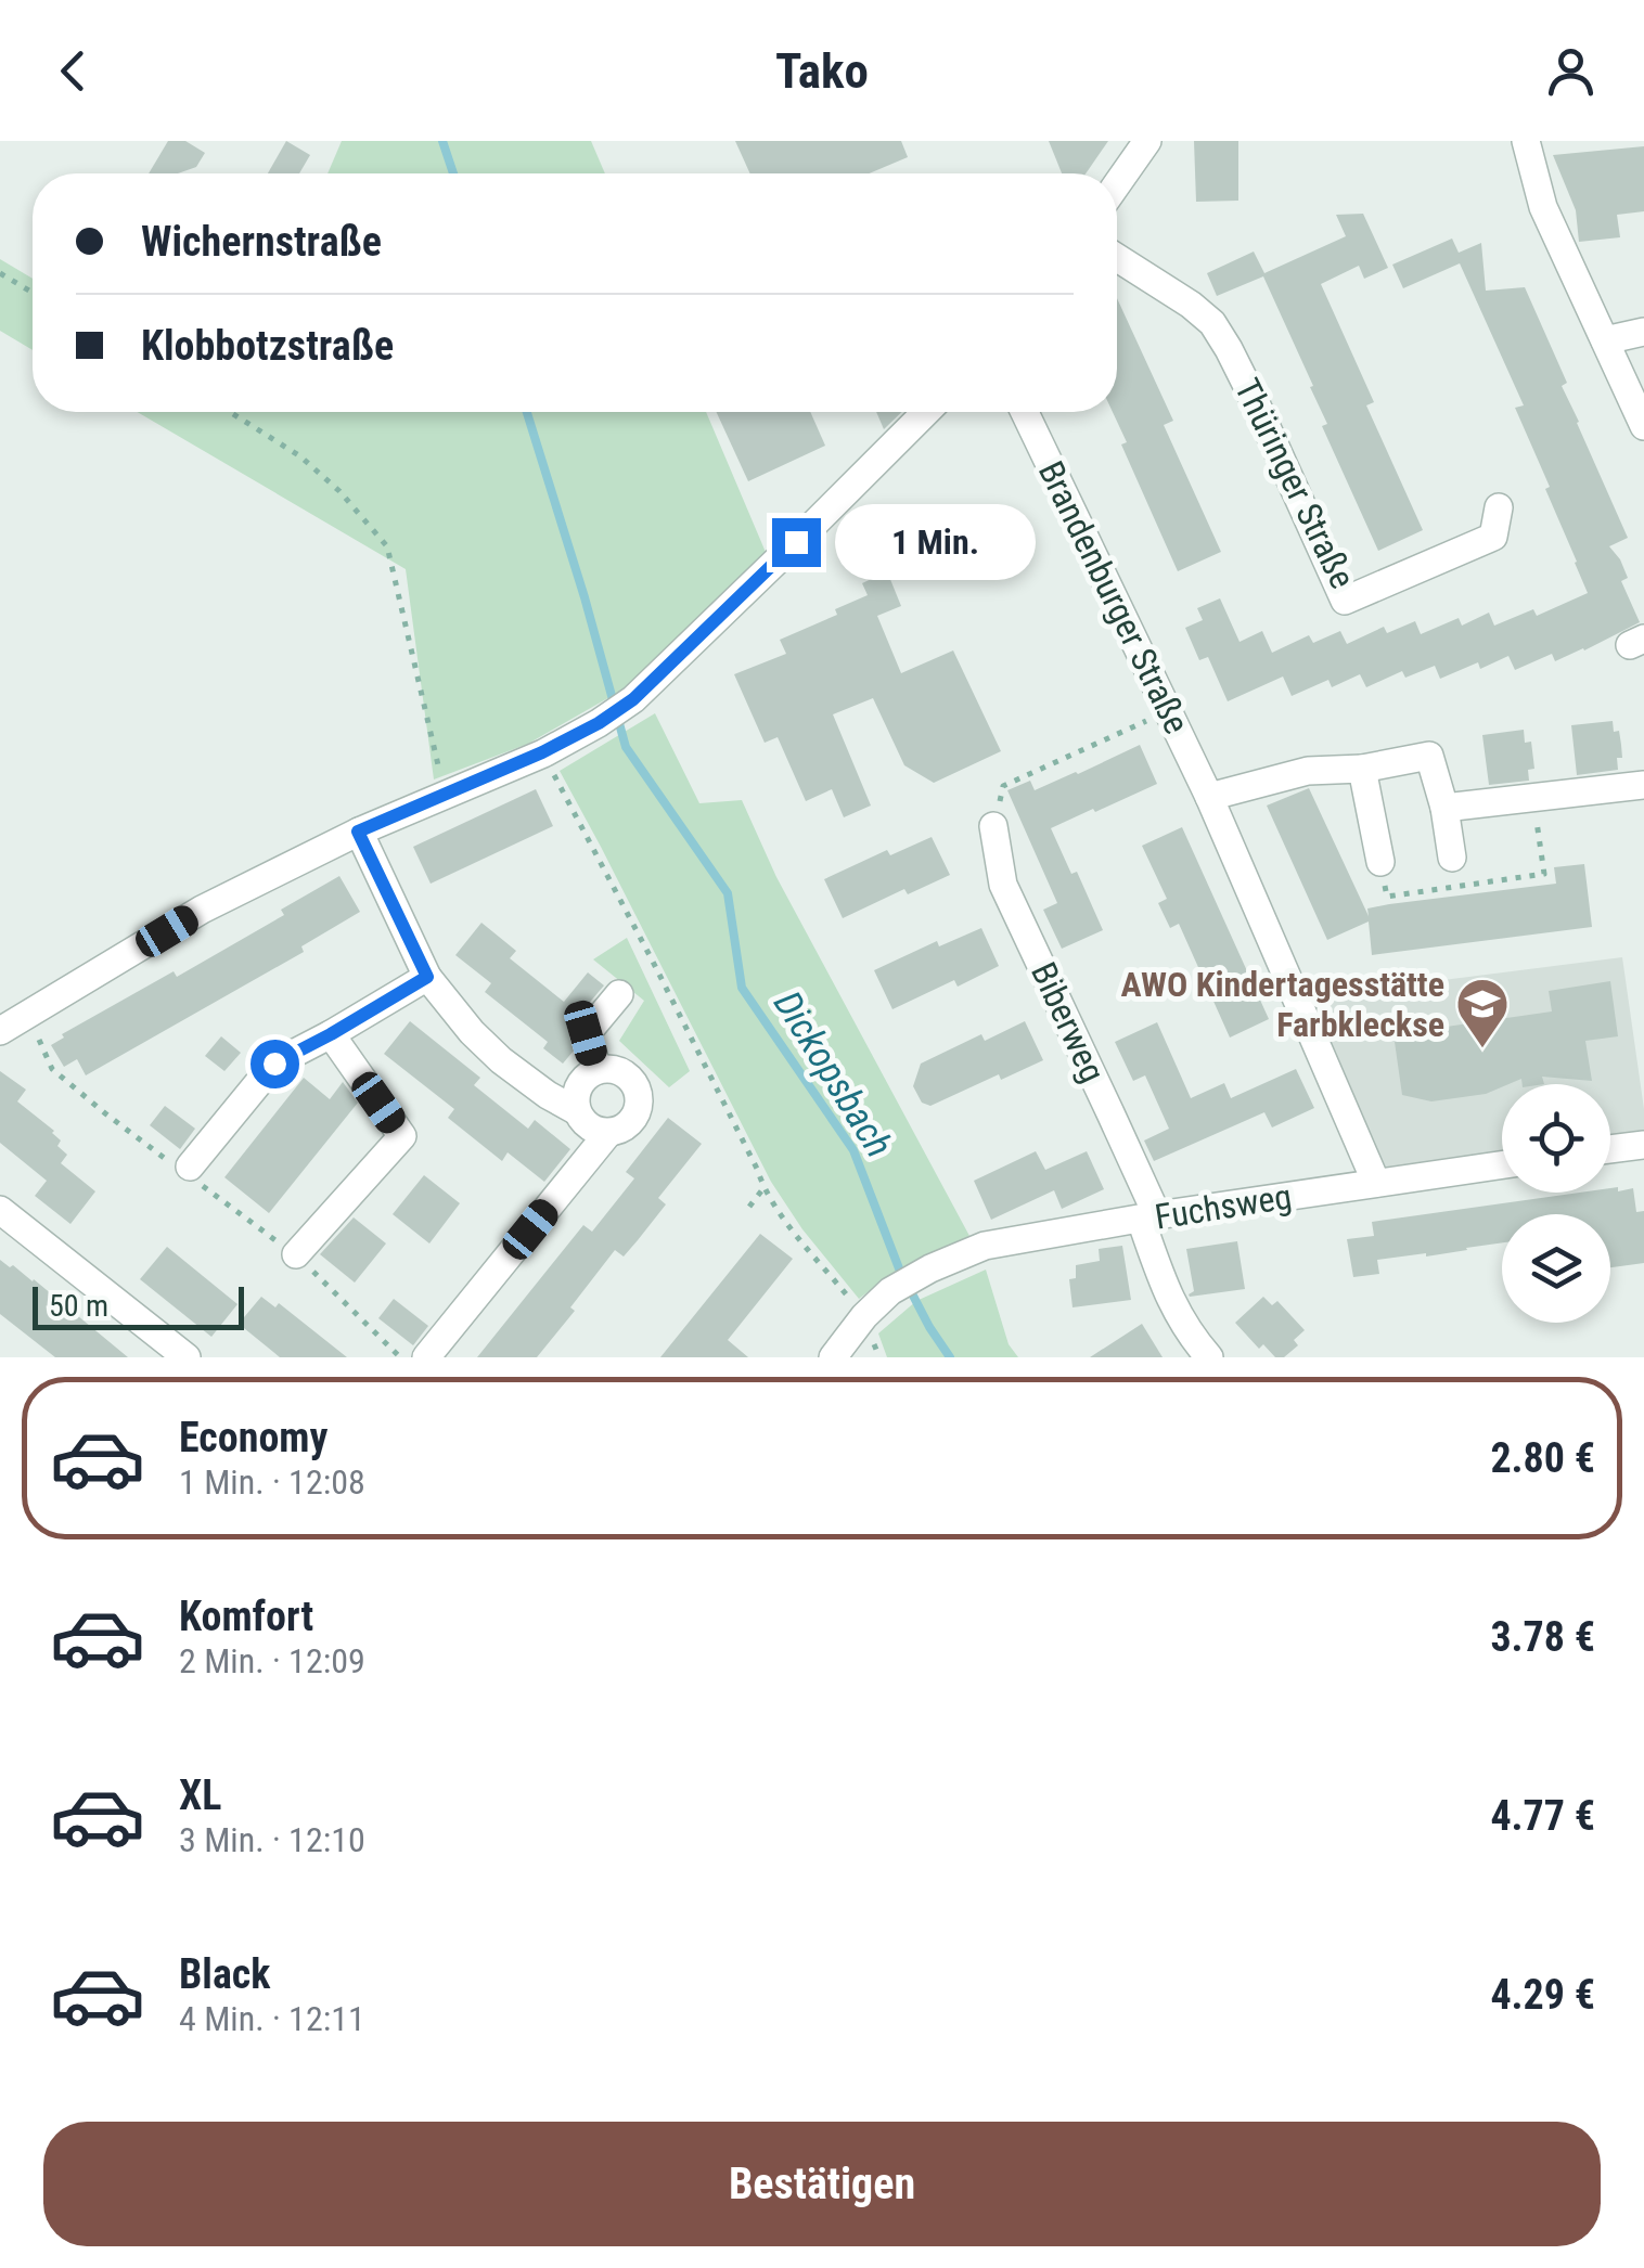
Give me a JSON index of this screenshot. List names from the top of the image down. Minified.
{"streets":{"street":["Thüringer Straße","Brandenburger Straße","Biberweg","Fuchsweg"]},"crossings":[["Brandenburger Straße","Fuchsweg"],["Biberweg","Fuchsweg"]],"water":["Dickopsbach"],"places":{"school or university":["AWO Kindertagesstätte Farbkleckse"]},"scale_bar":"50 m","page":{"header":"Tako","banner":["Wichernstraße","Klobbotzstraße"],"bubble":"1 Min.","scale":"50 m","list":[{"name":"Economy","note":"1 Min. · 12:08","value":"2.80 €"},{"name":"Komfort","note":"2 Min. · 12:09","value":"3.78 €"},{"name":"XL","note":"3 Min. · 12:10","value":"4.77 €"},{"name":"Black","note":"4 Min. · 12:11","value":"4.29 €"}],"buttons":"Bestätigen"}}
